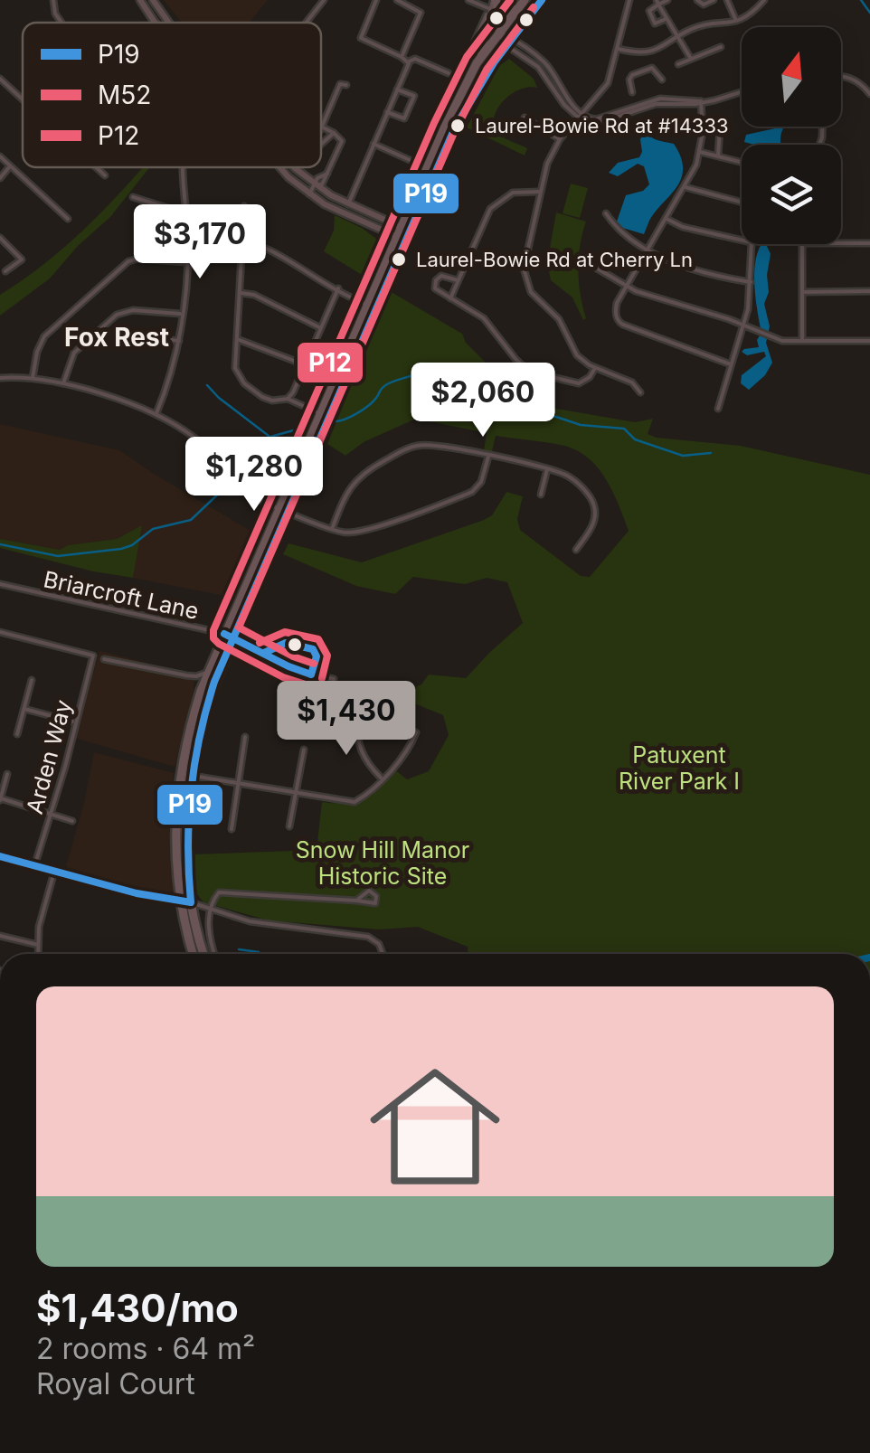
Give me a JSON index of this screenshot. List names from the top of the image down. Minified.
{"streets":{"street":["Briarcroft Lane","Arden Way"]},"districts":["Fox Rest"],"parks":["Patuxent River Park I","Snow Hill Manor Historic Site"],"places":["Laurel-Bowie Rd at #14333","Laurel-Bowie Rd at Cherry Ln"],"lines":["transit line P19","transit line P12","transit line M52"],"legend":["P19","M52","P12"],"north":"top","page":{"price":["$3,170","$2,060","$1,280","$1,430"],"list":[{"name":"$1,430/mo","note":"2 rooms · 64 m² · Royal Court"}]}}
